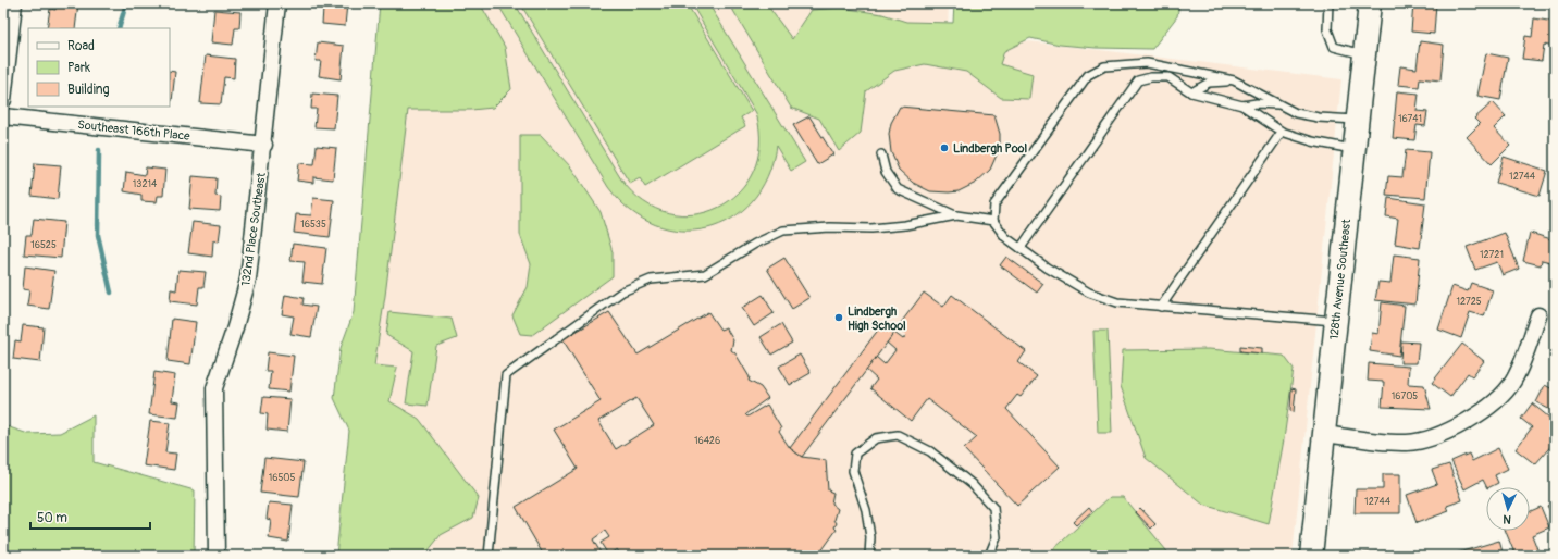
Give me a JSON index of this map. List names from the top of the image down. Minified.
{"streets":{"street":["Southeast 166th Place","132nd Place Southeast","128th Avenue Southeast"]},"crossings":[["Southeast 166th Place","132nd Place Southeast"]],"places":["Lindbergh Pool","Lindbergh High School"],"house_numbers":["16741","12744","13214","16535","16525","12721","12725","16705","16426","16505","12744"],"legend":["Road","Park","Building"],"scale_bar":"50 m","north":"bottom"}
